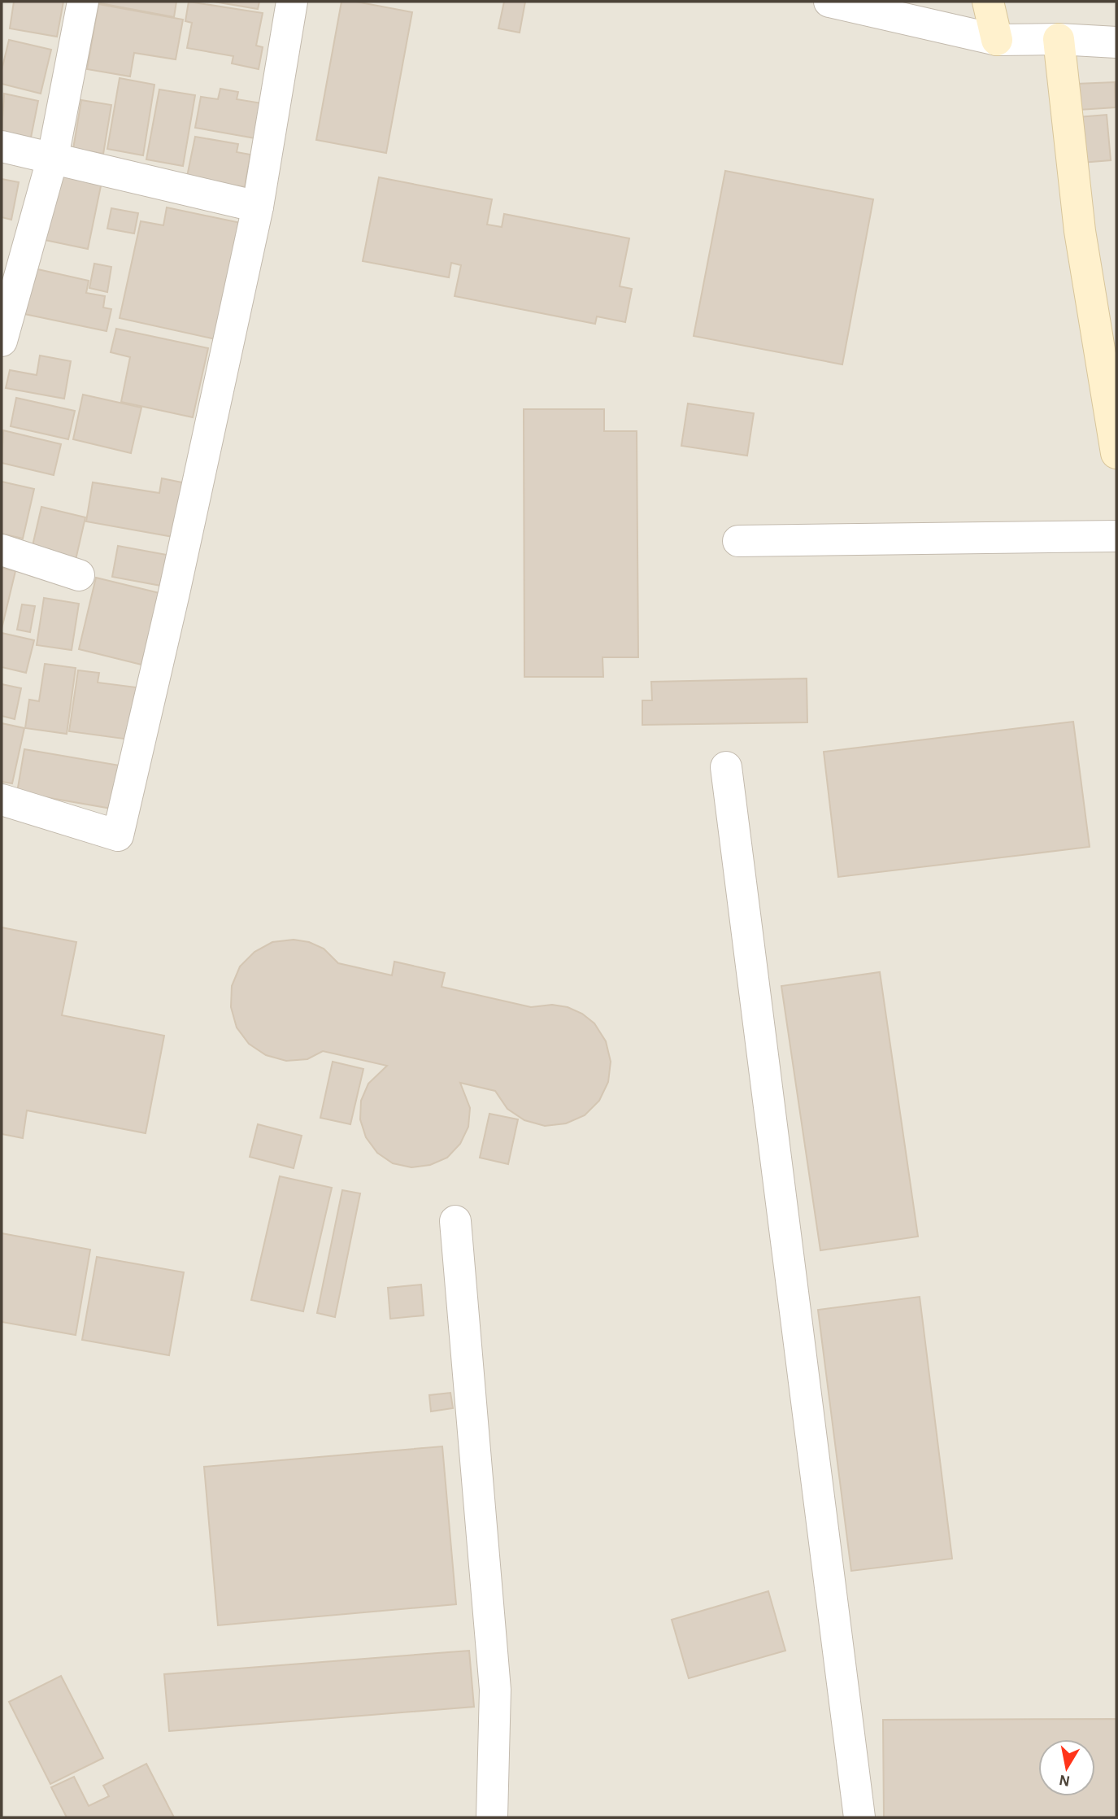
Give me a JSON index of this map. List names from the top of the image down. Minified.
{"north":"bottom"}
